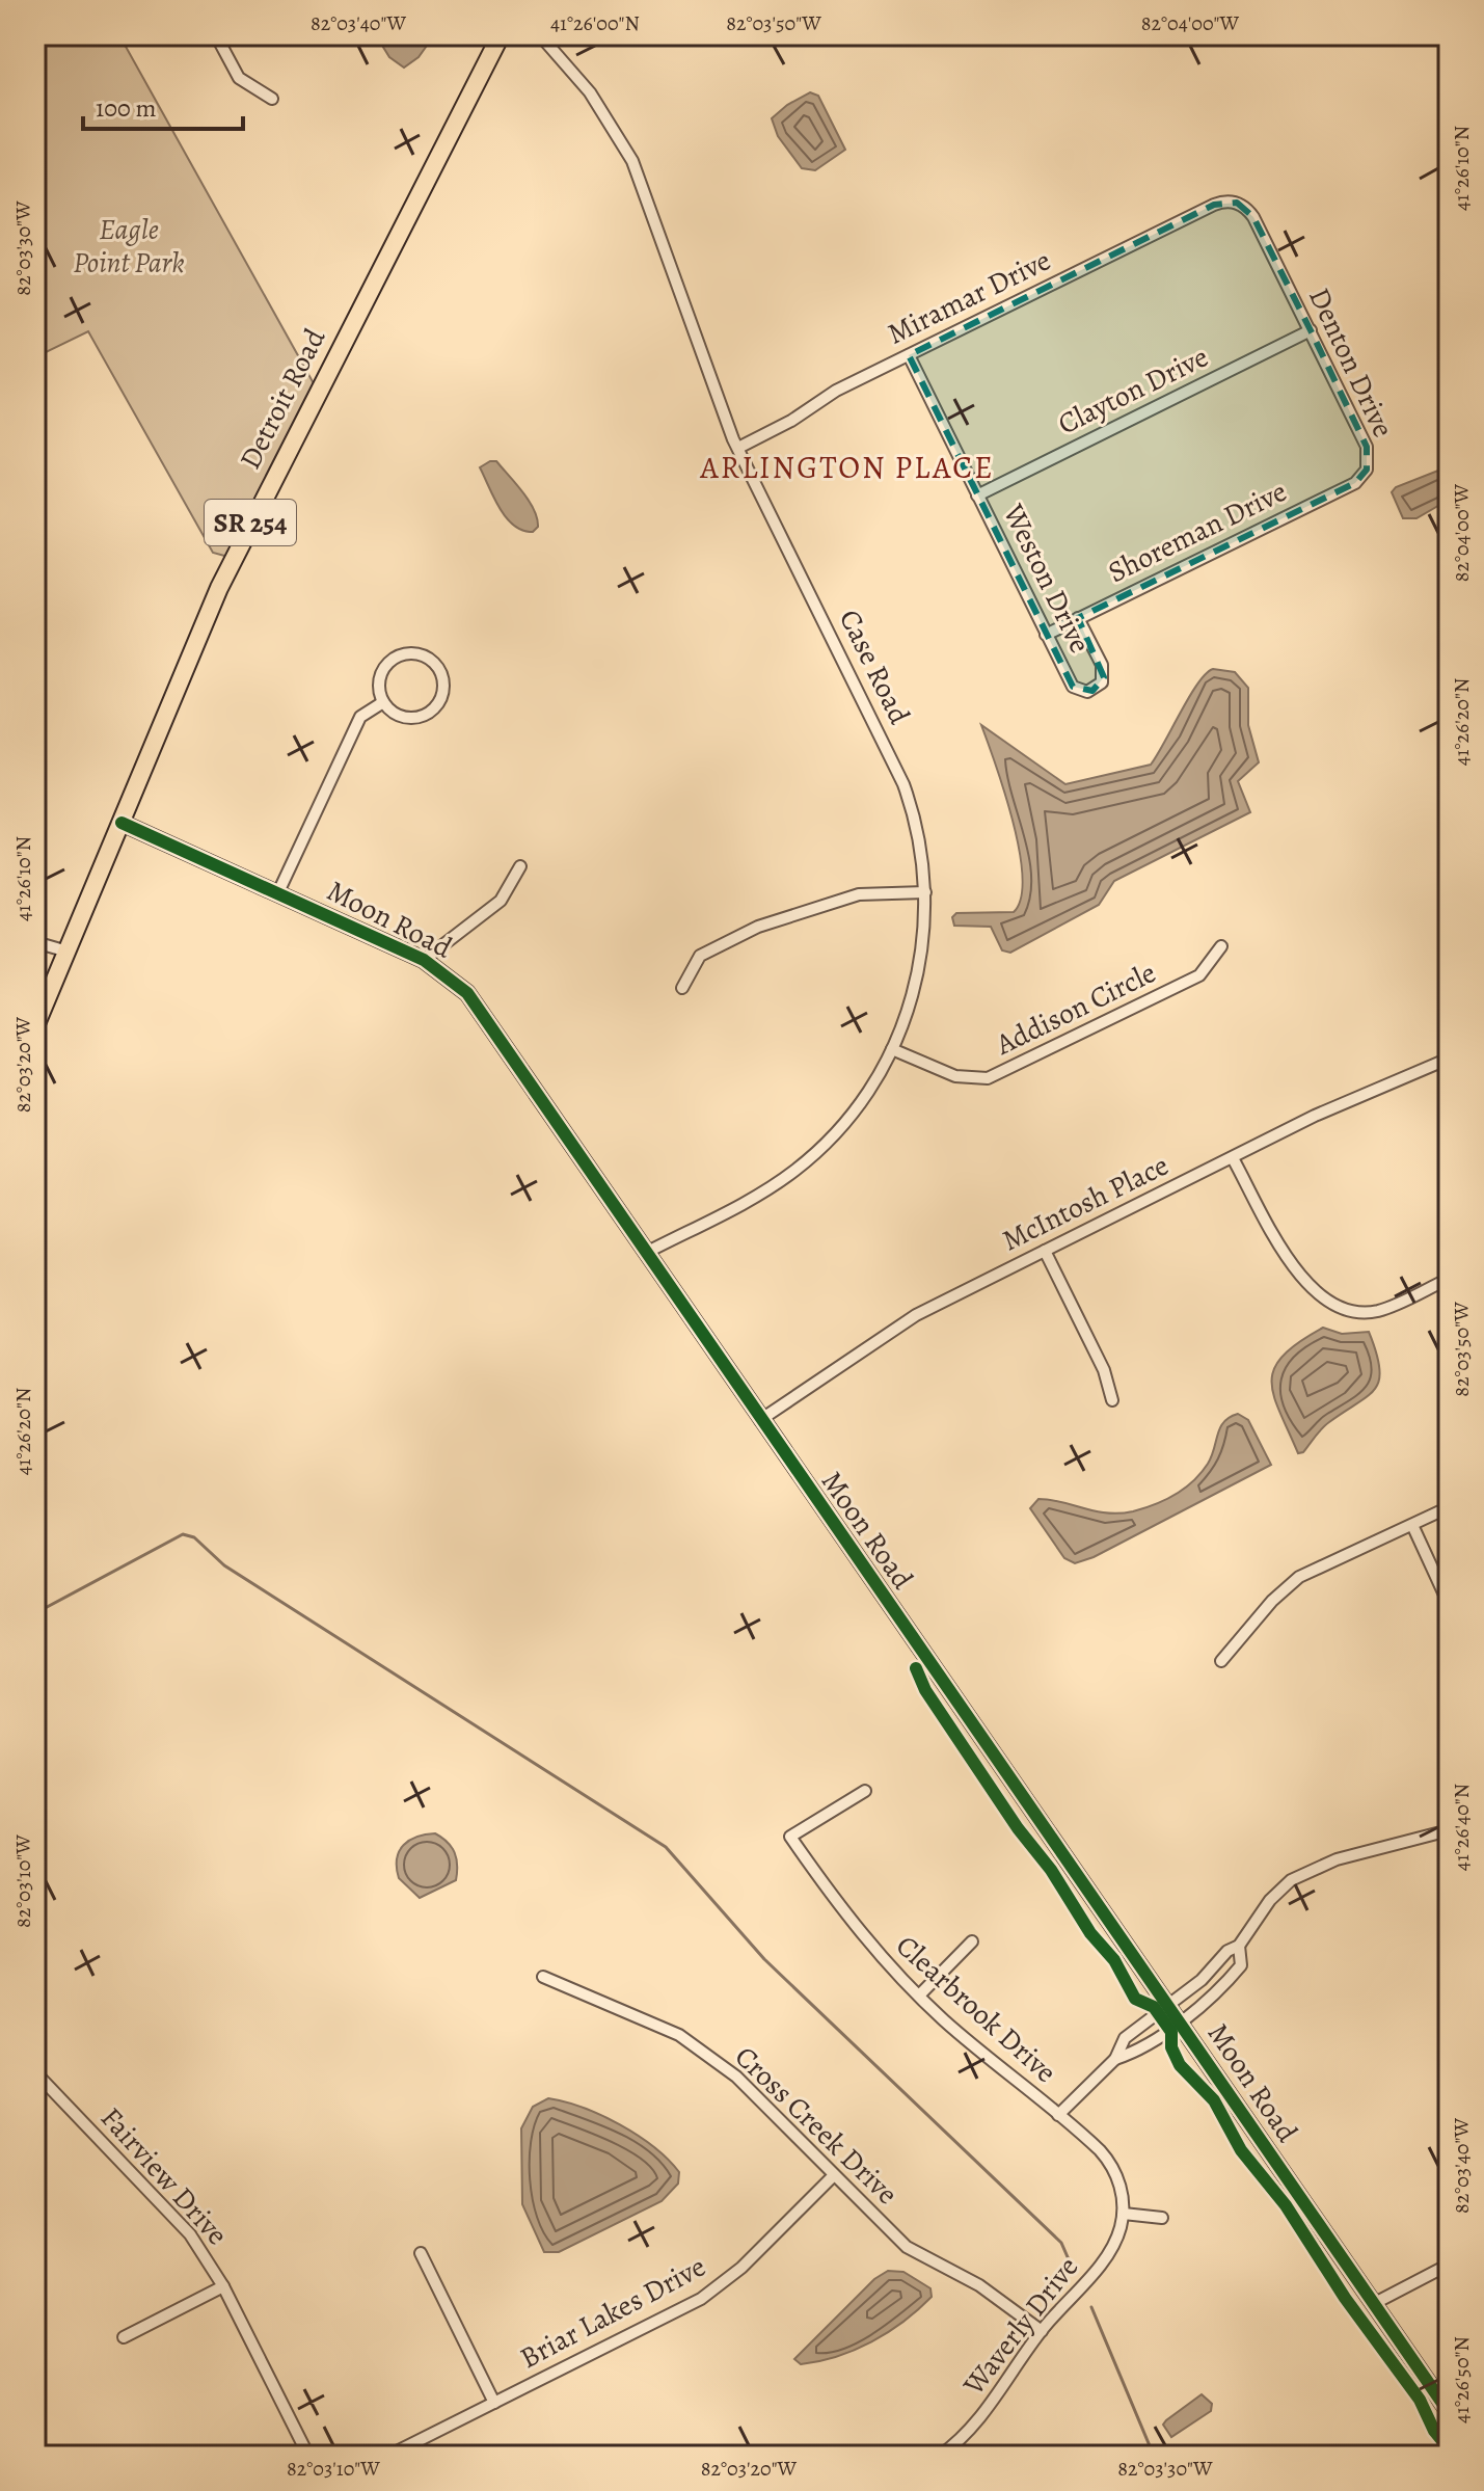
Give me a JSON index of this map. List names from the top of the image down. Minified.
{"streets":{"main road":["Detroit Road","SR 254"],"street":["Miramar Drive","Denton Drive","Clayton Drive","Shoreman Drive","Weston Drive","Case Road","Moon Road","Addison Circle","McIntosh Place","Clearbrook Drive","Cross Creek Drive","Fairview Drive","Briar Lakes Drive","Waverly Drive"]},"crossings":[["Miramar Drive","Denton Drive"],["Miramar Drive","Weston Drive"],["Miramar Drive","Case Road"],["Denton Drive","Clayton Drive"],["Denton Drive","Shoreman Drive"],["Clayton Drive","Weston Drive"],["Detroit Road","Moon Road"],["Shoreman Drive","Weston Drive"],["Case Road","Moon Road"],["Case Road","Addison Circle"],["Moon Road","McIntosh Place"],["Clearbrook Drive","Waverly Drive"],["Cross Creek Drive","Briar Lakes Drive"],["Cross Creek Drive","Waverly Drive"]],"districts":["ARLINGTON PLACE"],"parks":["Eagle Point Park"],"scale_bar":"100 m","coordinates":["82°03'40\"W","41°26'00\"N","82°03'50\"W","82°04'00\"W","41°26'10\"N","82°03'30\"W","41°26'20\"N","82°03'20\"W","41°26'40\"N","82°03'10\"W","41°26'50\"N"]}
